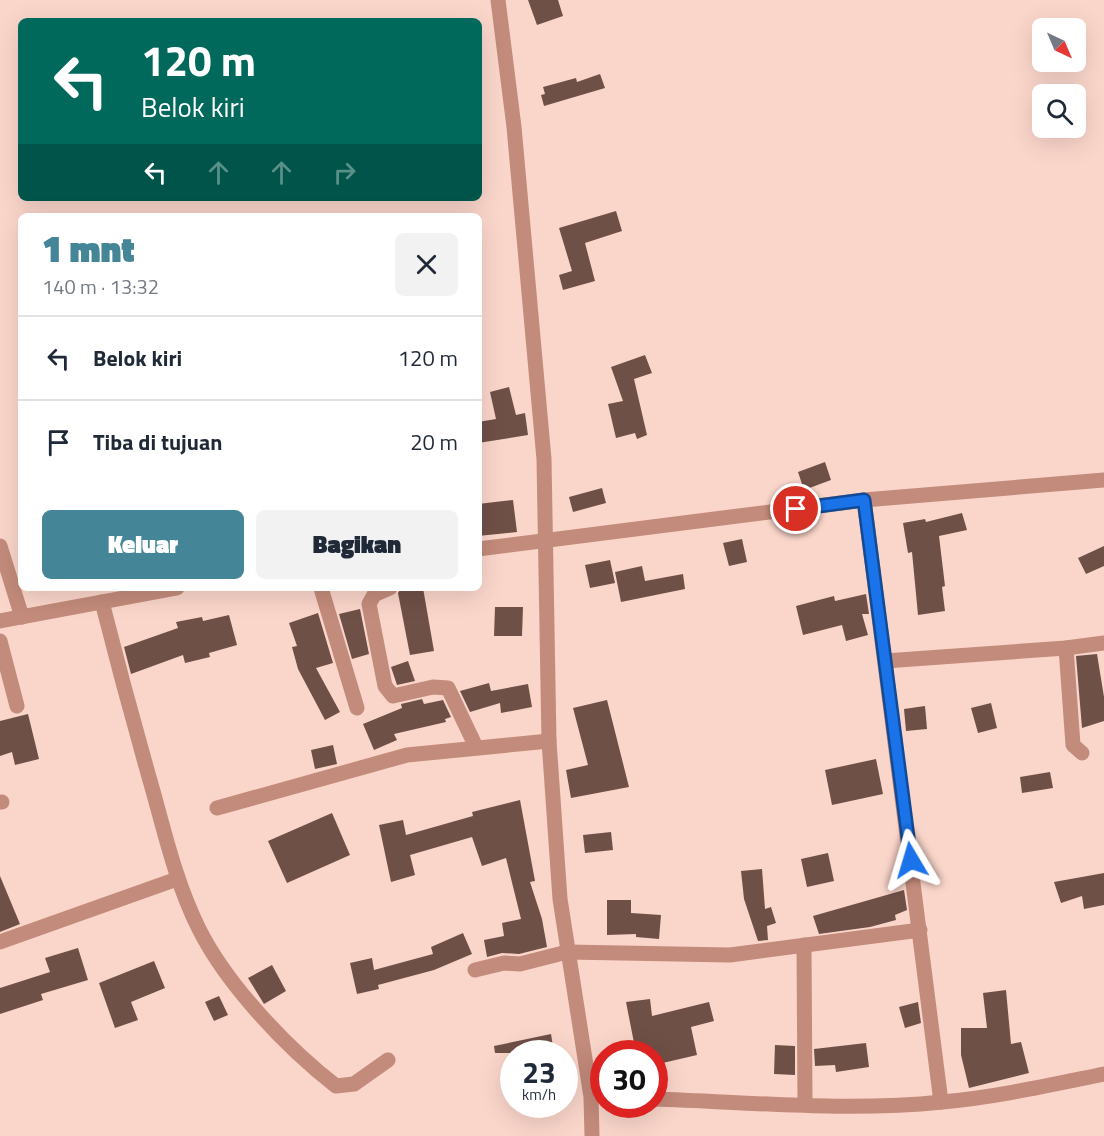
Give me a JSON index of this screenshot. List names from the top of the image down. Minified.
{"north":"bottom right","page":{"turn":["120 m","Belok kiri"],"heading":["1 mnt","140 m · 13:32"],"list":[{"name":"Belok kiri","value":"120 m"},{"name":"Tiba di tujuan","value":"20 m"}],"buttons":["Keluar","Bagikan"],"speed":"23 km/h","limit":"30"}}
